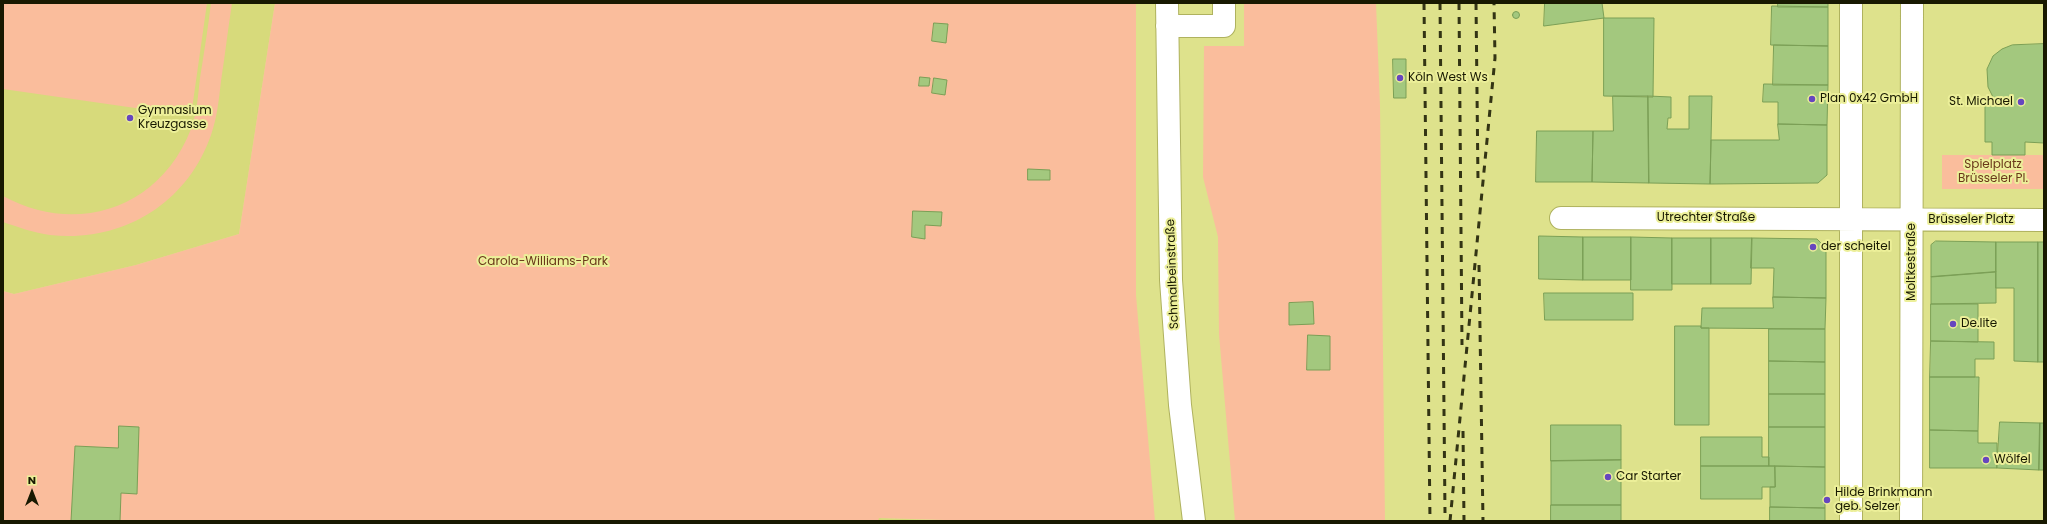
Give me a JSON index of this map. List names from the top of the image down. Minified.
{"streets":{"street":["Utrechter Straße","Brüsseler Platz","Moltkestraße","Schmalbeinstraße"]},"crossings":[["Utrechter Straße","Brüsseler Platz"],["Brüsseler Platz","Moltkestraße"]],"parks":["Spielplatz Brüsseler Pl.","Carola-Williams-Park"],"places":["Köln West Ws","Plan 0x42 GmbH","St. Michael","Gymnasium Kreuzgasse","der scheitel","De.lite","Wölfel","Car Starter","Hilde Brinkmann geb. Selzer"],"north":"top"}
